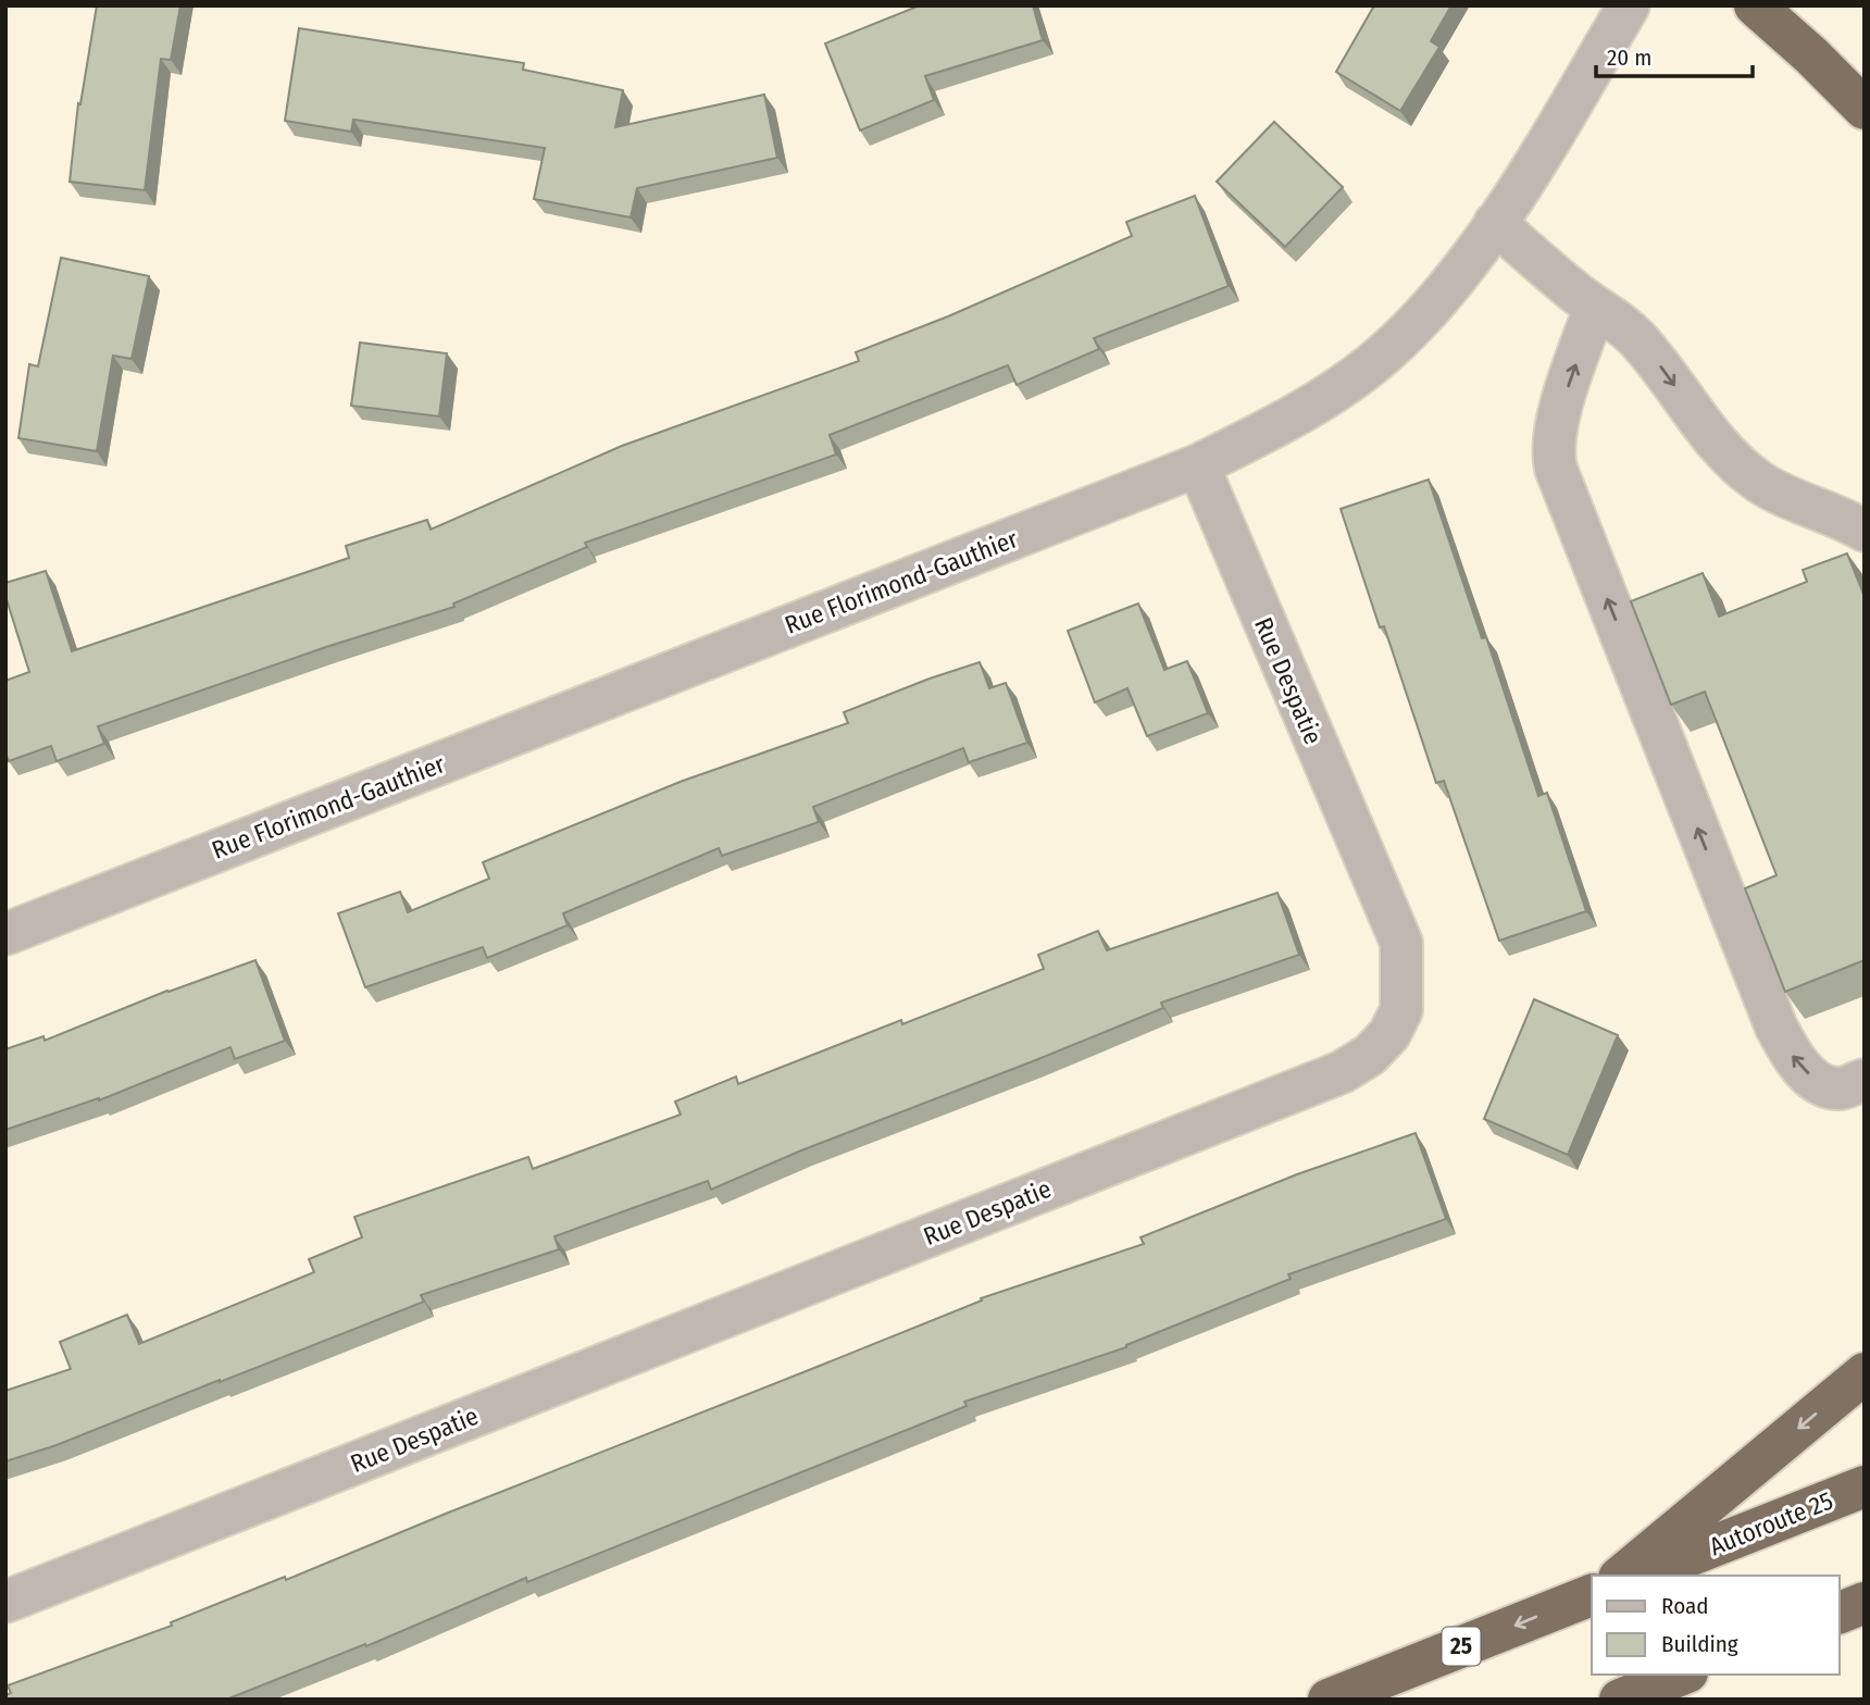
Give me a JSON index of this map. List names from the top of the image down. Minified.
{"streets":{"highway":["Autoroute 25","25"],"street":["Rue Florimond-Gauthier","Rue Despatie"]},"crossings":[["Rue Florimond-Gauthier","Rue Despatie"]],"legend":["Road","Building"],"scale_bar":"20 m"}
